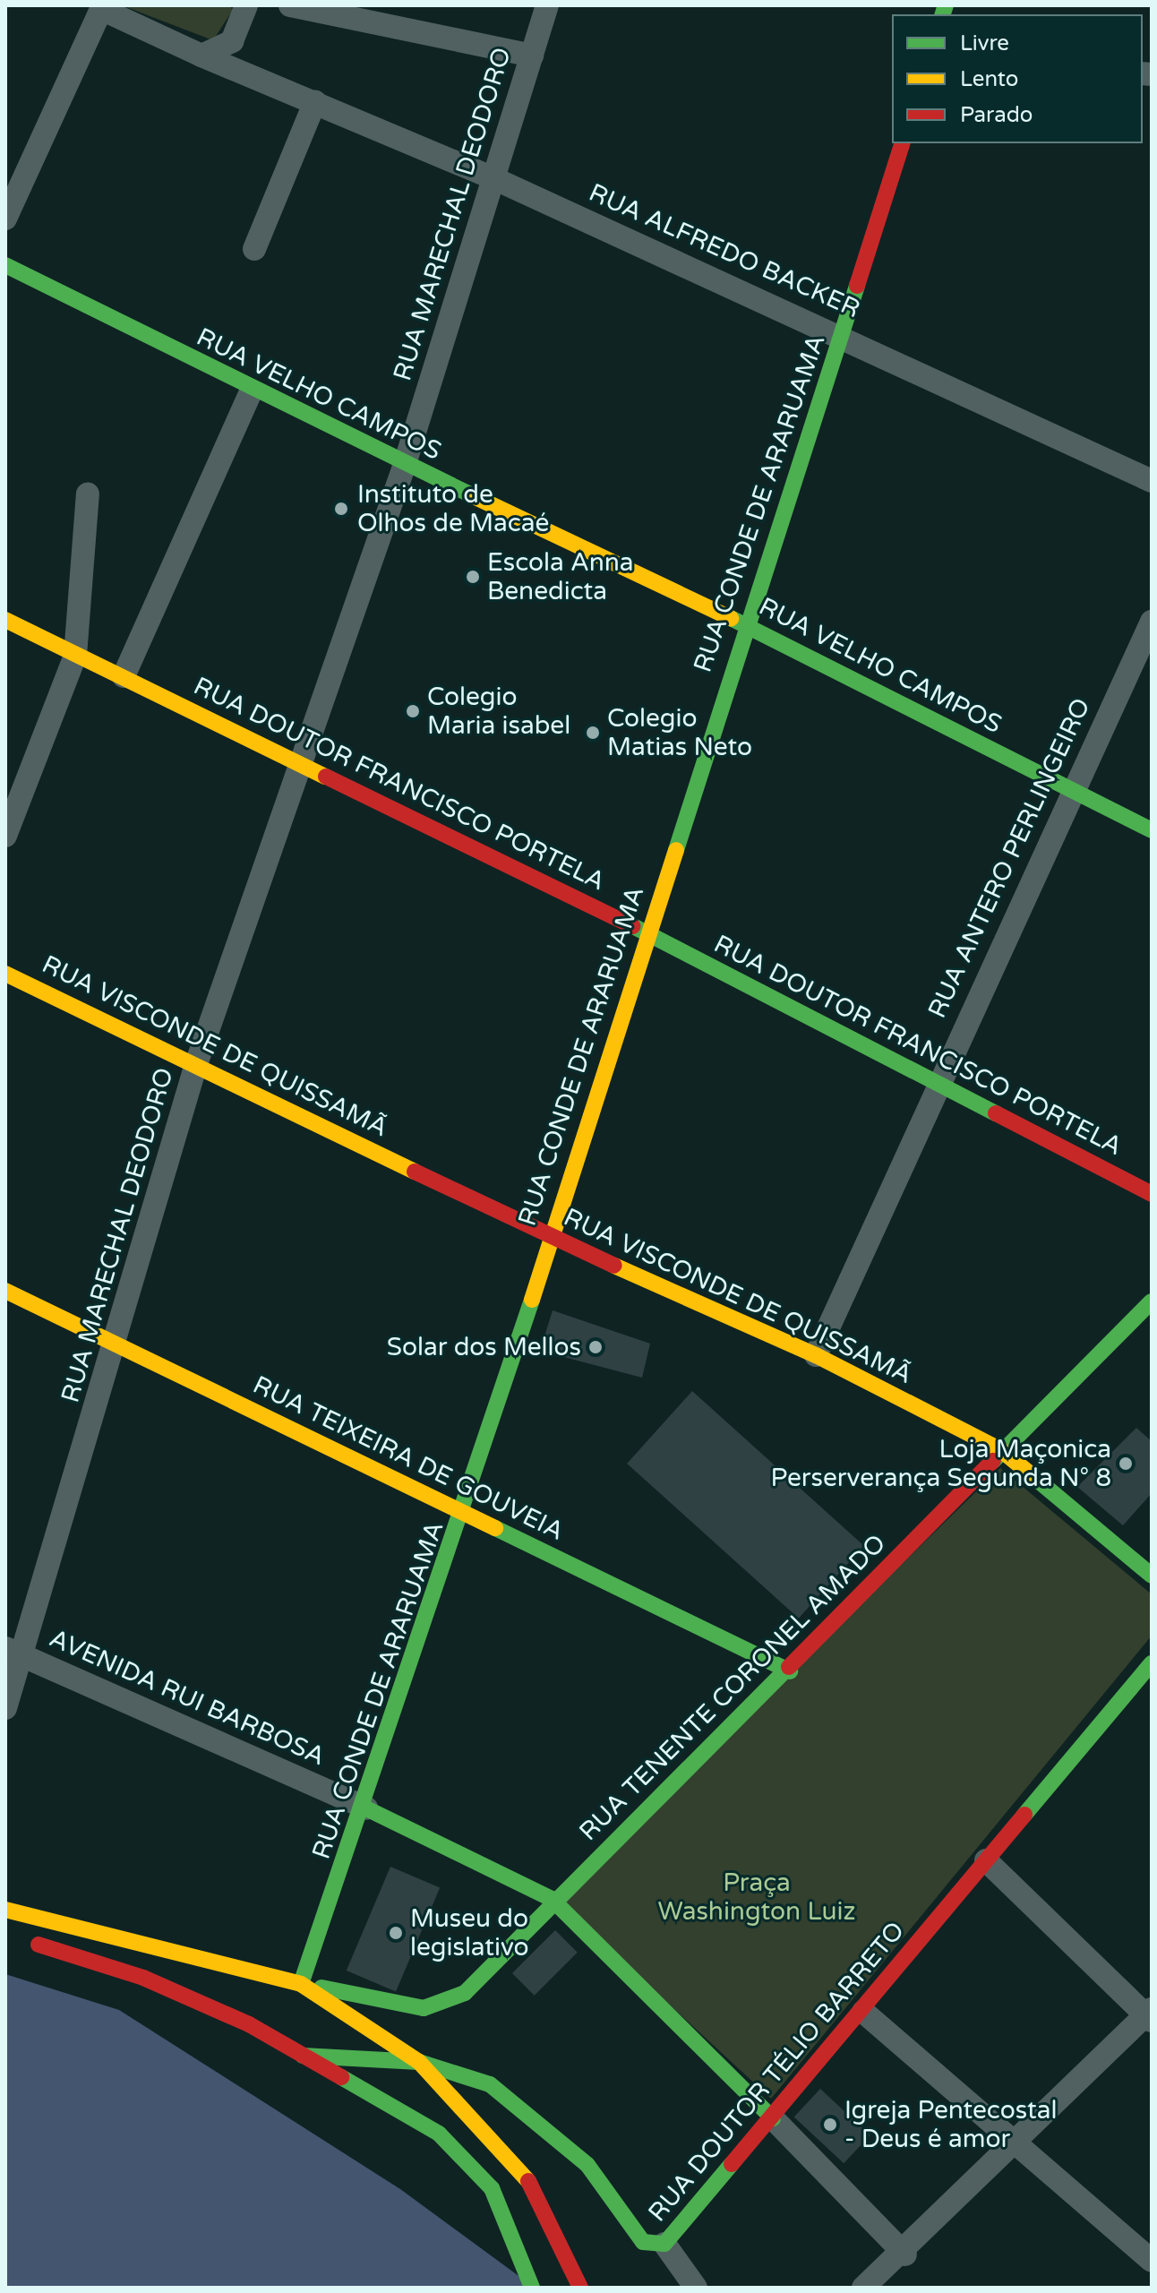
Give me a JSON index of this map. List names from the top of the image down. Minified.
{"streets":{"main road":["RUA VELHO CAMPOS","RUA CONDE DE ARARUAMA","RUA DOUTOR FRANCISCO PORTELA","RUA VISCONDE DE QUISSAMÃ","RUA TEIXEIRA DE GOUVEIA","RUA TENENTE CORONEL AMADO","AVENIDA RUI BARBOSA","RUA DOUTOR TÉLIO BARRETO"],"street":["RUA MARECHAL DEODORO","RUA ALFREDO BACKER","RUA ANTERO PERLINGEIRO"]},"crossings":[["RUA MARECHAL DEODORO","RUA ALFREDO BACKER"],["RUA MARECHAL DEODORO","RUA VELHO CAMPOS"],["RUA MARECHAL DEODORO","RUA DOUTOR FRANCISCO PORTELA"],["RUA MARECHAL DEODORO","RUA VISCONDE DE QUISSAMÃ"],["RUA MARECHAL DEODORO","RUA TEIXEIRA DE GOUVEIA"],["RUA MARECHAL DEODORO","AVENIDA RUI BARBOSA"],["RUA ALFREDO BACKER","RUA CONDE DE ARARUAMA"],["RUA VELHO CAMPOS","RUA CONDE DE ARARUAMA"],["RUA VELHO CAMPOS","RUA ANTERO PERLINGEIRO"],["RUA CONDE DE ARARUAMA","RUA DOUTOR FRANCISCO PORTELA"],["RUA CONDE DE ARARUAMA","RUA VISCONDE DE QUISSAMÃ"],["RUA CONDE DE ARARUAMA","RUA TEIXEIRA DE GOUVEIA"],["RUA CONDE DE ARARUAMA","RUA TENENTE CORONEL AMADO"],["RUA CONDE DE ARARUAMA","AVENIDA RUI BARBOSA"],["RUA DOUTOR FRANCISCO PORTELA","RUA ANTERO PERLINGEIRO"],["RUA ANTERO PERLINGEIRO","RUA VISCONDE DE QUISSAMÃ"],["RUA VISCONDE DE QUISSAMÃ","RUA TENENTE CORONEL AMADO"],["RUA TEIXEIRA DE GOUVEIA","RUA TENENTE CORONEL AMADO"],["RUA TENENTE CORONEL AMADO","AVENIDA RUI BARBOSA"],["AVENIDA RUI BARBOSA","RUA DOUTOR TÉLIO BARRETO"]],"parks":["Praça Washington Luiz"],"places":["Instituto de Olhos de Macaé","Escola Anna Benedicta","Colegio Maria isabel","Colegio Matias Neto","Solar dos Mellos","Loja Maçonica Perserverança Segunda N° 8","Museu do legislativo","Igreja Pentecostal - Deus é amor"],"legend":["Livre","Lento","Parado"]}
